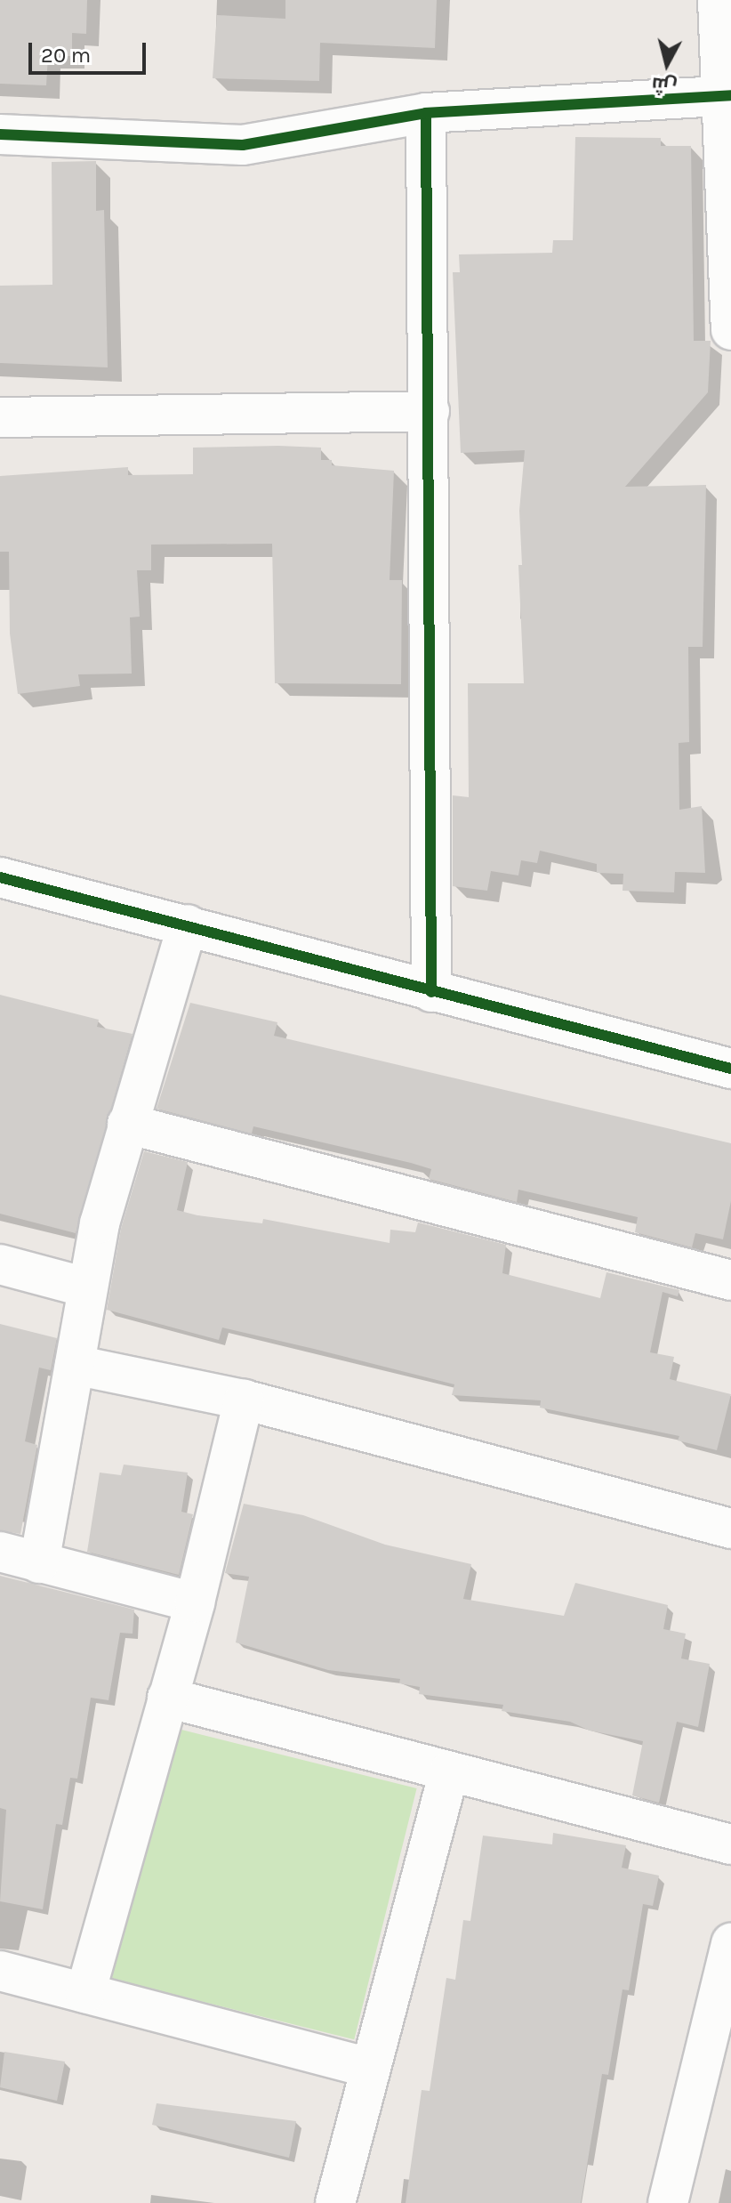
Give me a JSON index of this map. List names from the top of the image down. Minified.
{"scale_bar":"20 m","north":"bottom"}
